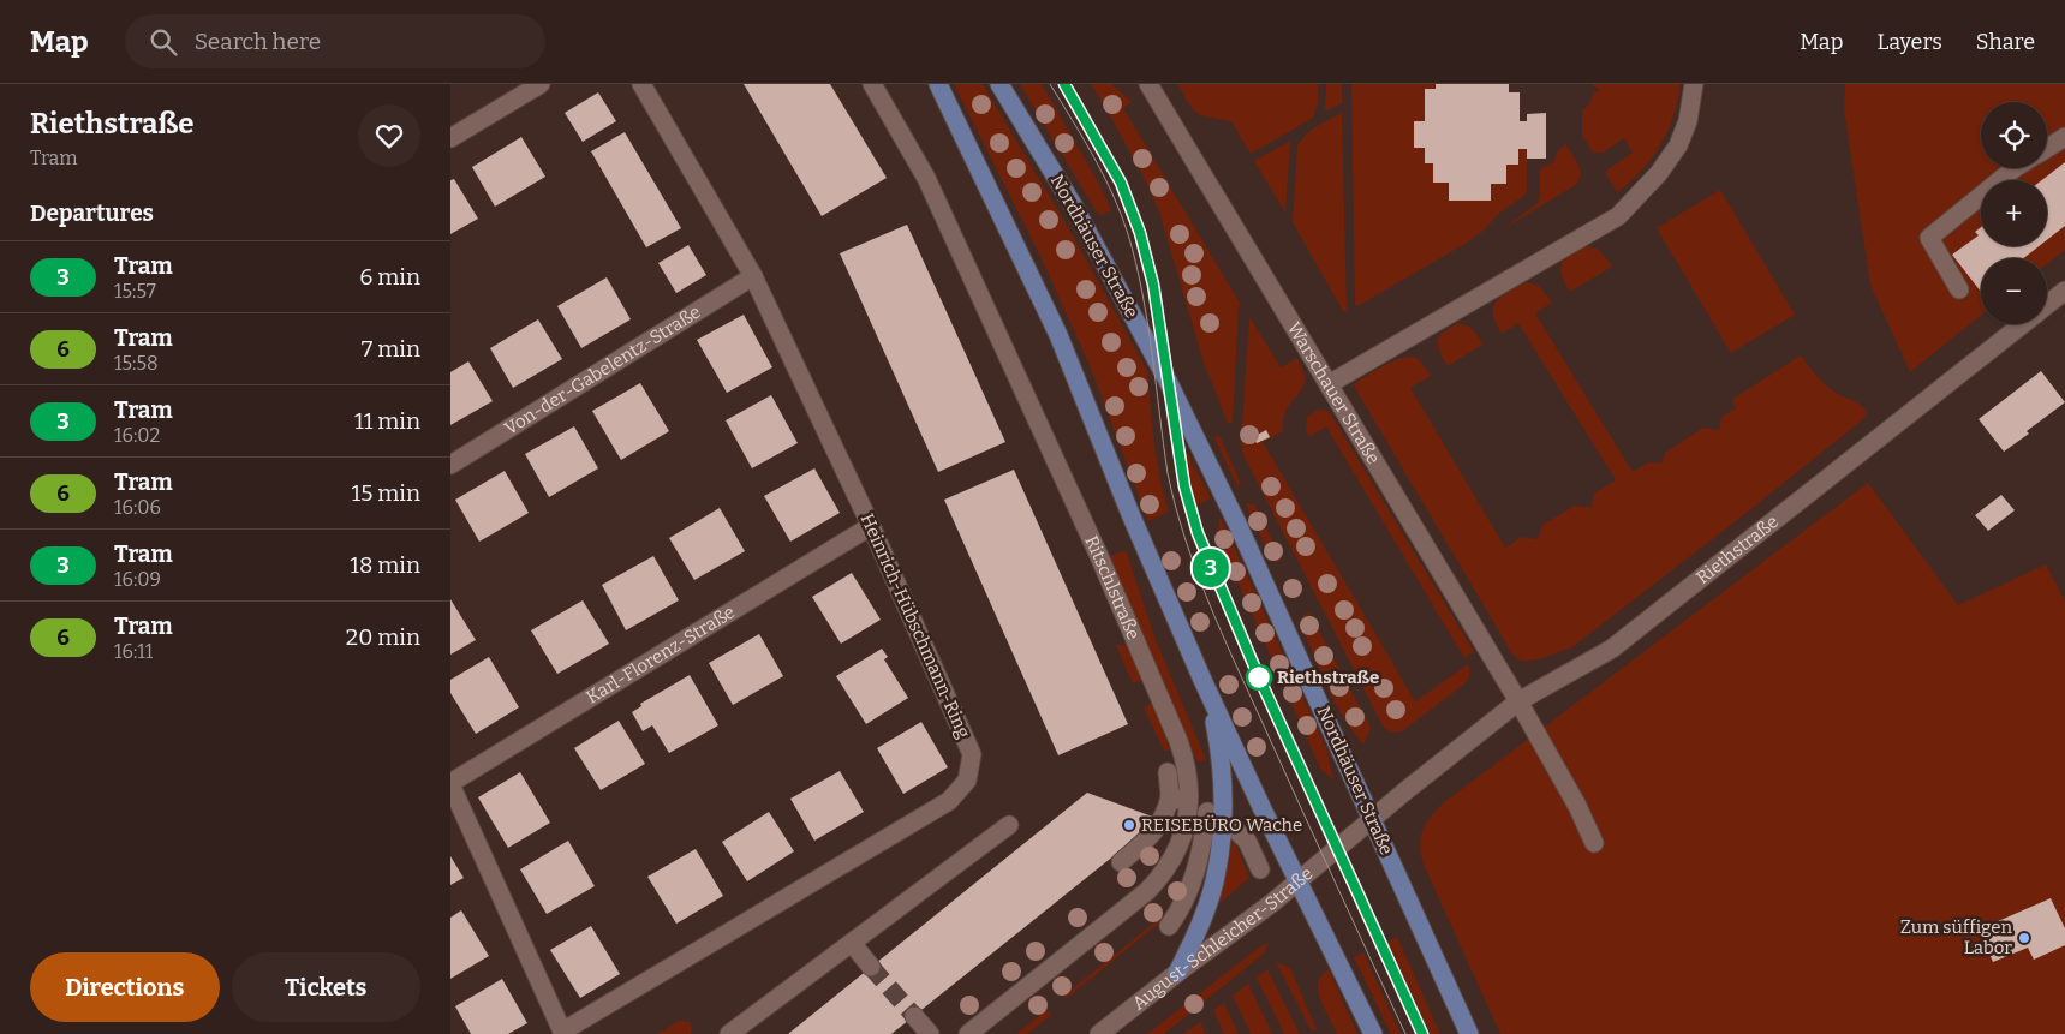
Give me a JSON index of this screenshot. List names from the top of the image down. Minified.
{"streets":{"main road":["Nordhäuser Straße"],"street":["Von-der-Gabelentz-Straße","Warschauer Straße","Riethstraße","Ritschlstraße","Heinrich-Hübschmann-Ring","Karl-Florenz-Straße","August-Schleicher-Straße"]},"crossings":[["Nordhäuser Straße","Riethstraße"],["Nordhäuser Straße","August-Schleicher-Straße"],["Von-der-Gabelentz-Straße","Heinrich-Hübschmann-Ring"],["Warschauer Straße","Riethstraße"],["Riethstraße","August-Schleicher-Straße"],["Heinrich-Hübschmann-Ring","Karl-Florenz-Straße"]],"places":["Riethstraße","REISEBÜRO Wache","Zum süffigen Labor"],"lines":["tram line 3"],"page":{"header":"Map","search":"Search here","nav":["Map","Layers","Share"],"heading":[["Riethstraße","Tram"],"Departures"],"on_map":"3","map_buttons":["+","−"],"list":[{"mark":"3","name":"Tram","note":"15:57","value":"6 min"},{"mark":"6","name":"Tram","note":"15:58","value":"7 min"},{"mark":"3","name":"Tram","note":"16:02","value":"11 min"},{"mark":"6","name":"Tram","note":"16:06","value":"15 min"},{"mark":"3","name":"Tram","note":"16:09","value":"18 min"},{"mark":"6","name":"Tram","note":"16:11","value":"20 min"}],"buttons":["Directions","Tickets"]}}
